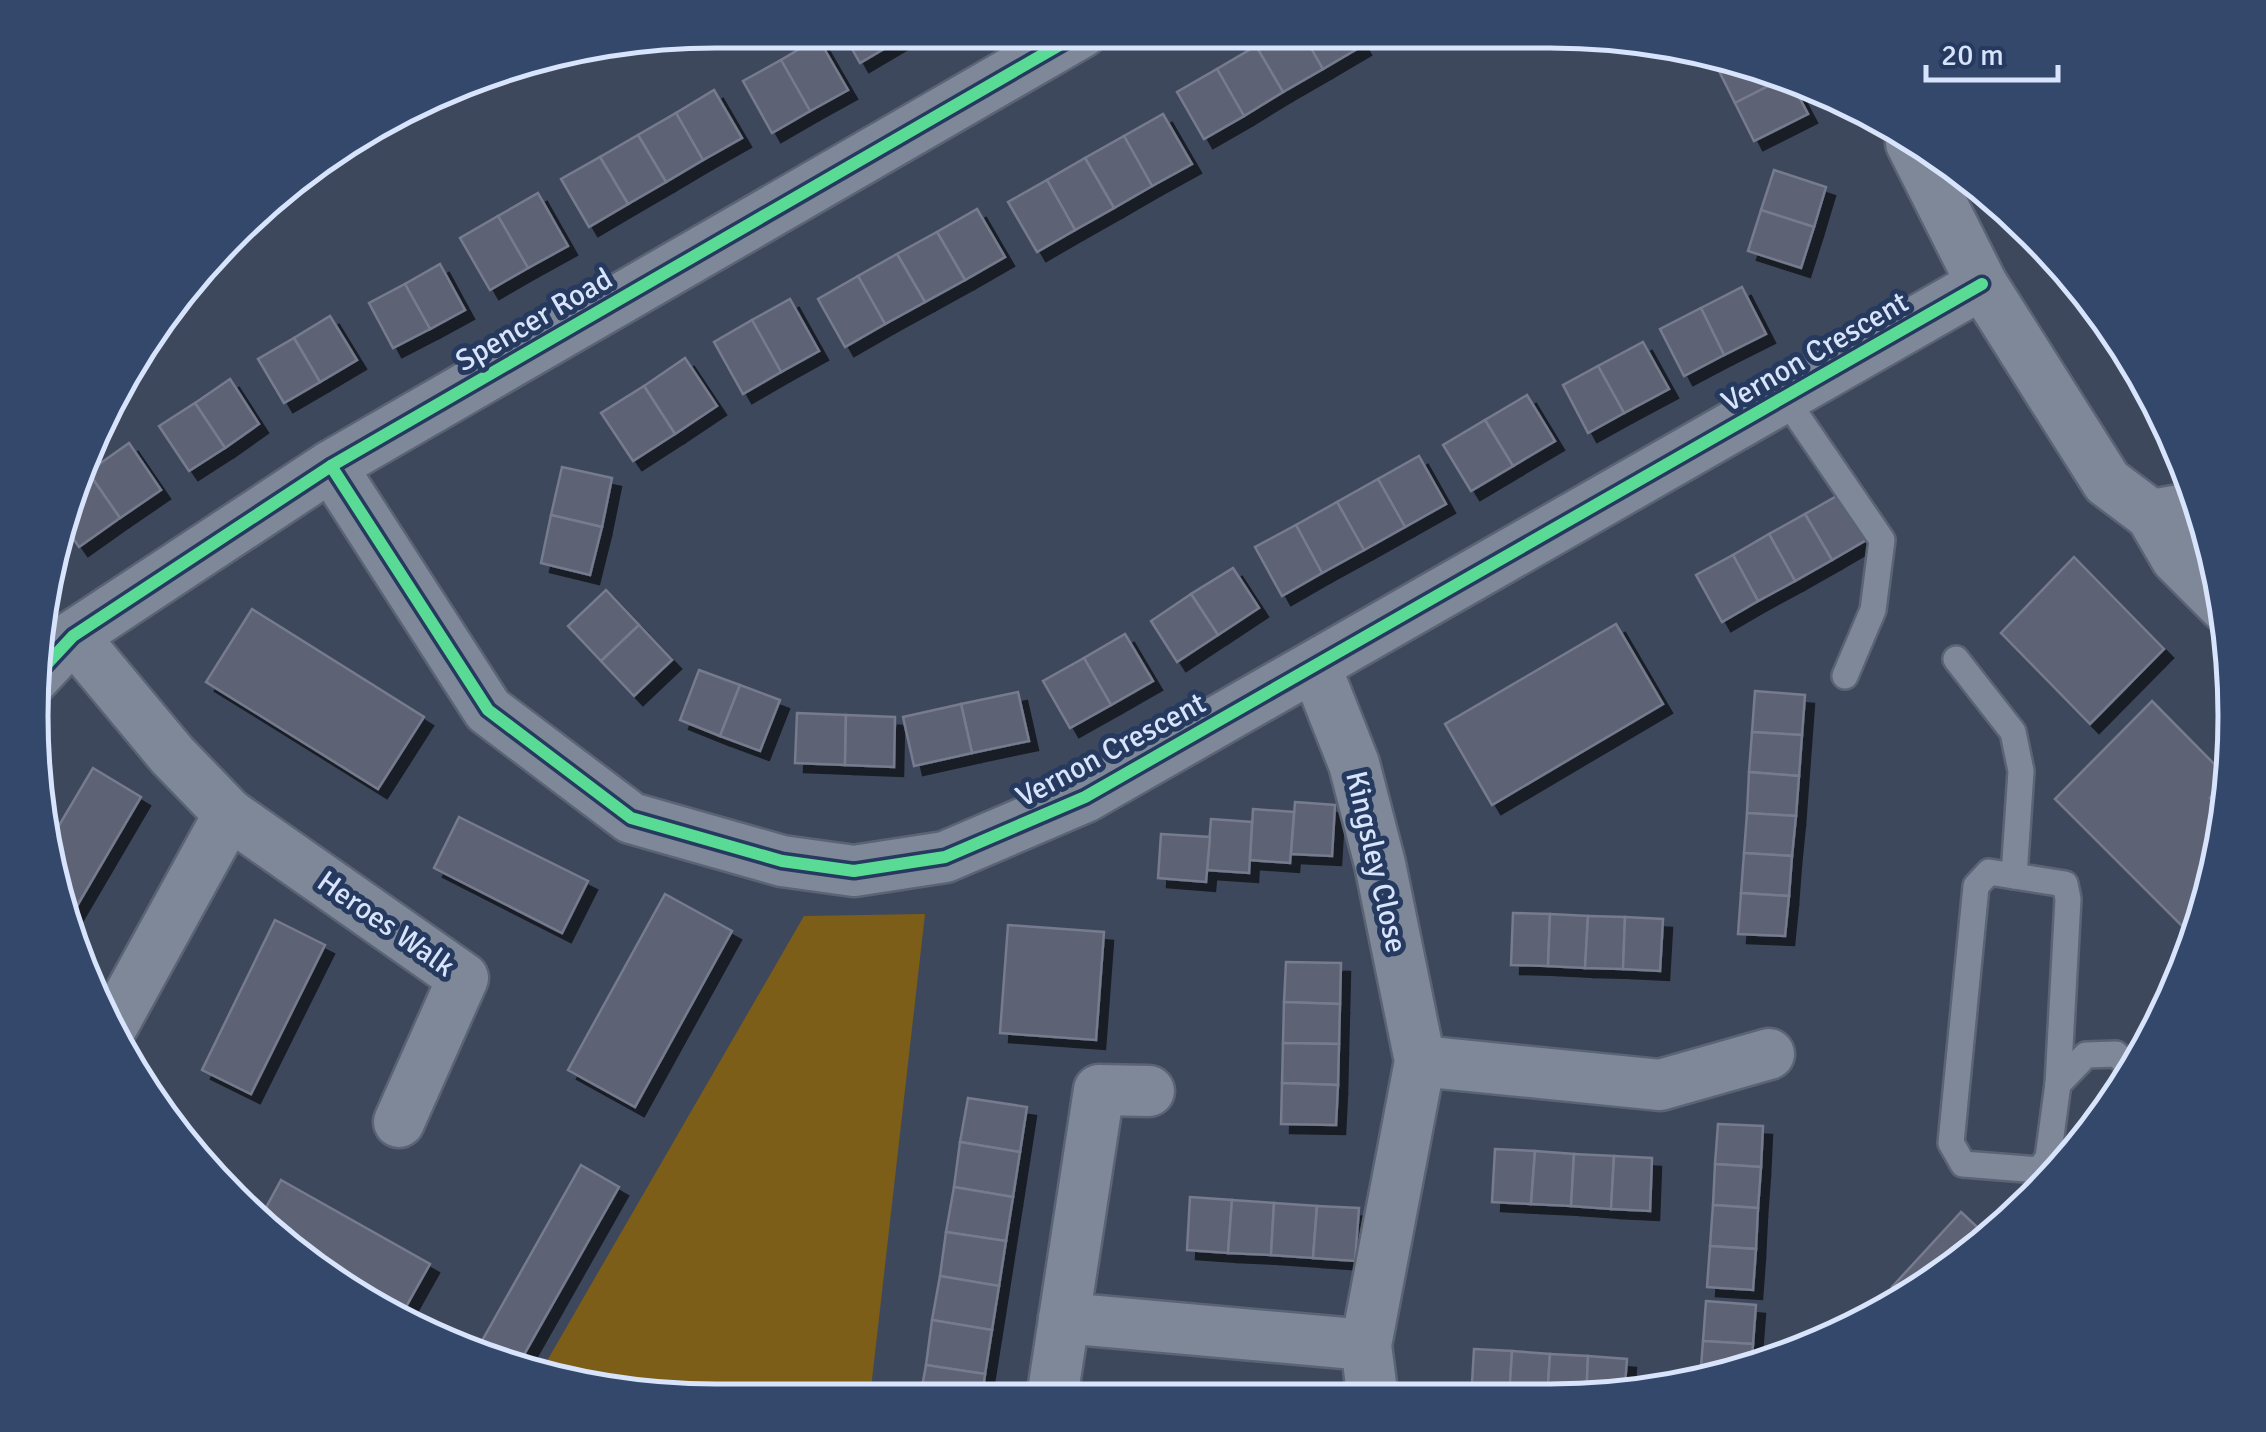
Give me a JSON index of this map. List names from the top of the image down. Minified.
{"streets":{"street":["Spencer Road","Vernon Crescent","Kingsley Close","Heroes Walk"]},"crossings":[["Spencer Road","Vernon Crescent"],["Spencer Road","Heroes Walk"],["Vernon Crescent","Kingsley Close"]],"scale_bar":"20 m"}
